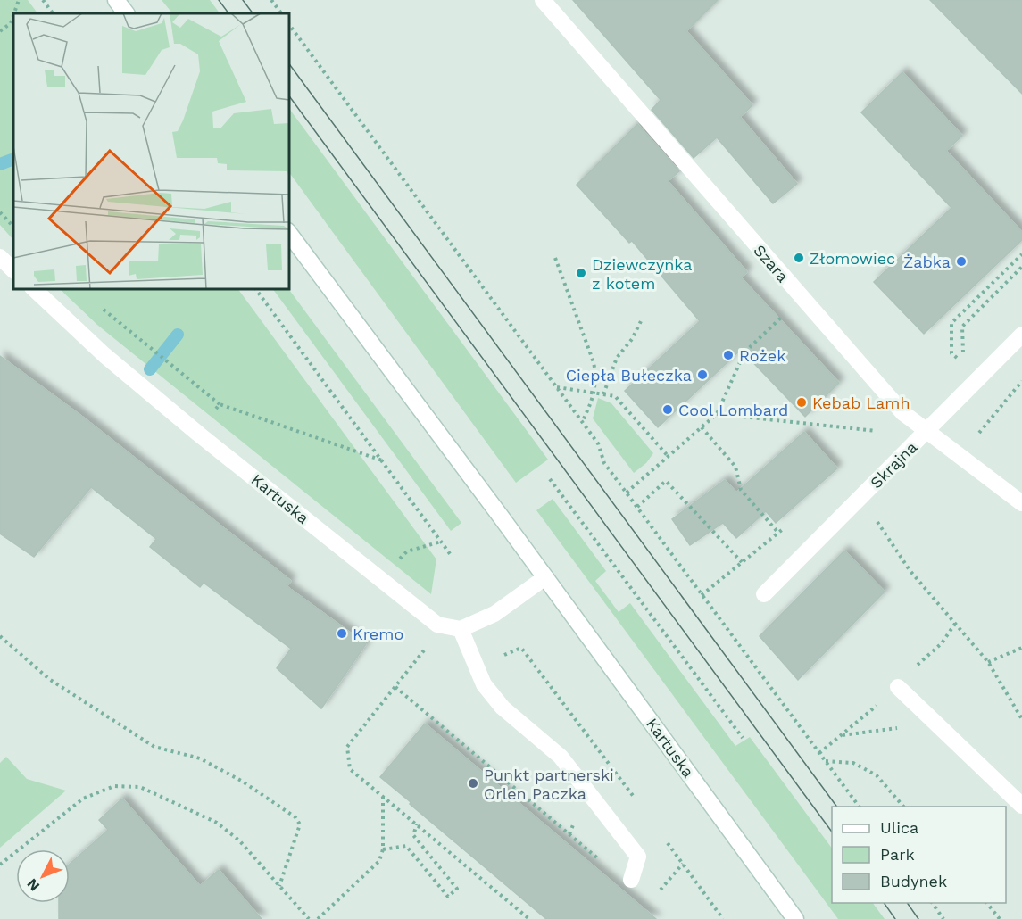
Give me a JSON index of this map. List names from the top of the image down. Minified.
{"streets":{"street":["Szara","Skrajna","Kartuska"]},"crossings":[["Szara","Skrajna"]],"places":["Złomowiec","Żabka","Dziewczynka z kotem","Rożek","Ciepła Bułeczka","Kebab Lamh","Cool Lombard","Kremo","Punkt partnerski Orlen Paczka"],"legend":["Ulica","Park","Budynek"],"north":"bottom left"}
